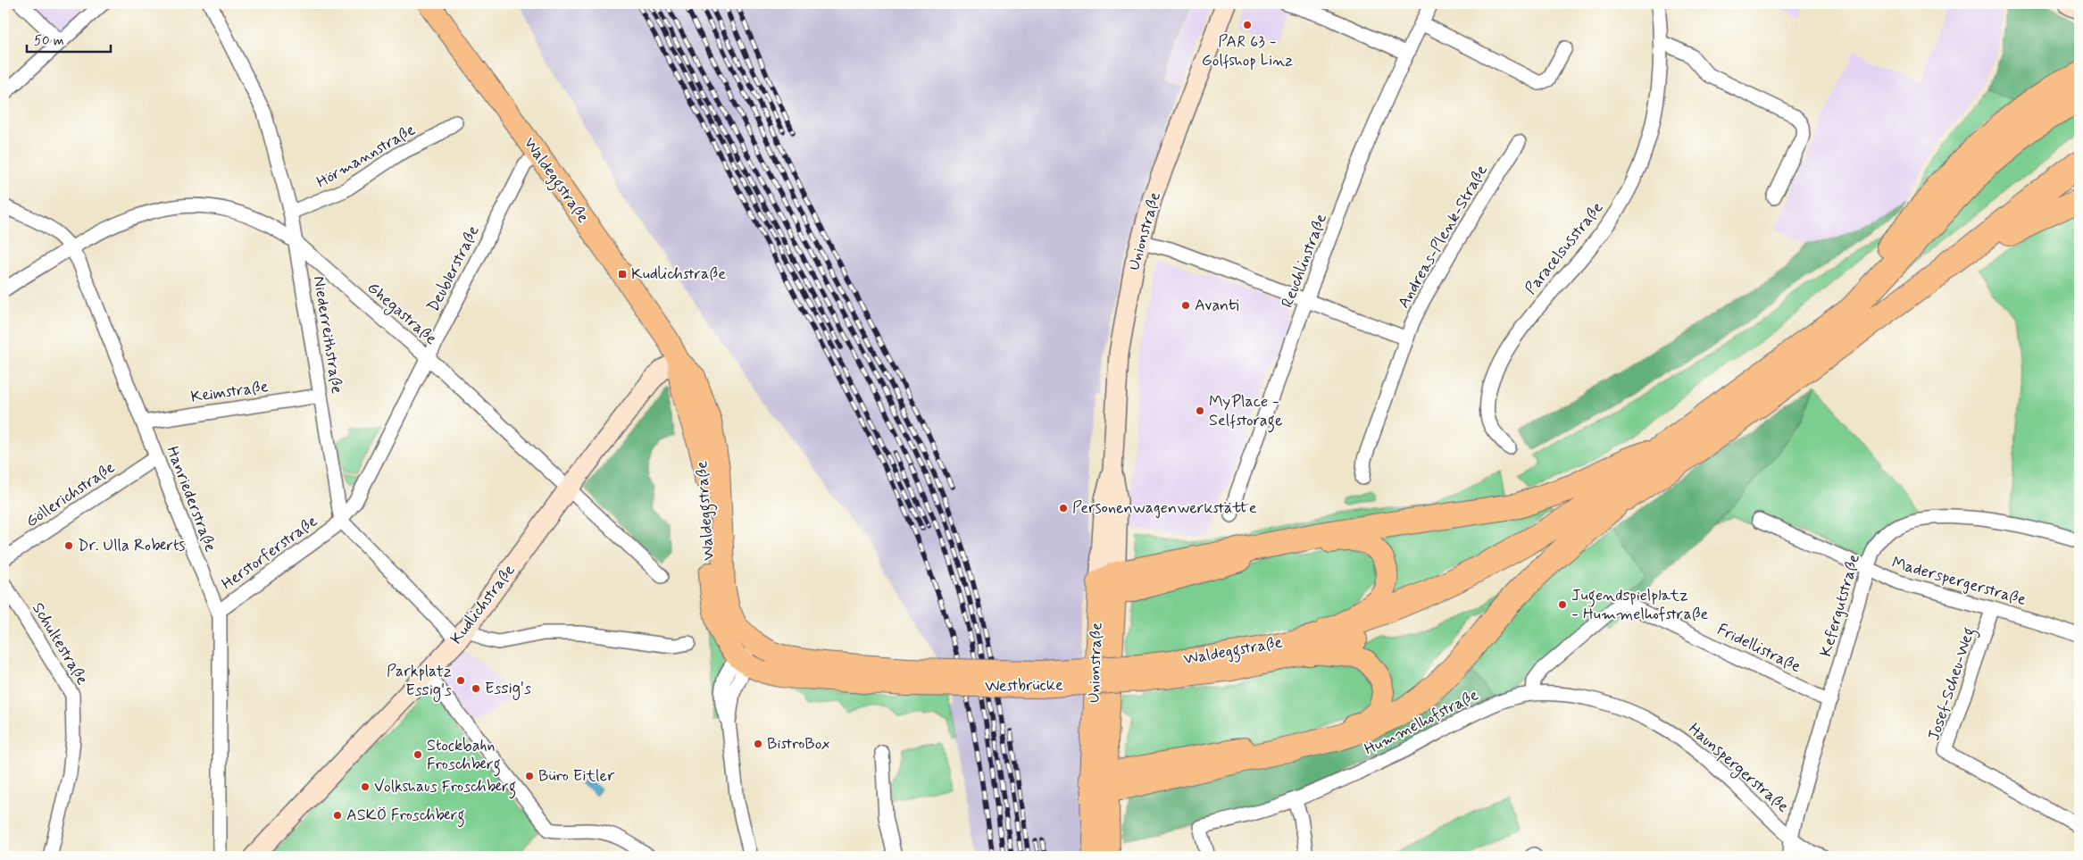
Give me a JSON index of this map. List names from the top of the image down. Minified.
{"streets":{"main road":["Waldeggstraße","Unionstraße","Westbrücke"],"street":["Hörmannstraße","Andreas-Plenk-Straße","Paracelsusstraße","Reuchlinstraße","Deublerstraße","Ghegastraße","Niederreithstraße","Keimstraße","Göllerichstraße","Hanriederstraße","Herstorferstraße","Maderspergerstraße","Kudlichstraße","Kefergutstraße","Schultestraße","Fridellistraße","Josef-Scheu-Weg","Hummelhofstraße","Haunspergerstraße"]},"crossings":[["Hörmannstraße","Niederreithstraße"],["Waldeggstraße","Unionstraße"],["Waldeggstraße","Deublerstraße"],["Waldeggstraße","Kudlichstraße"],["Waldeggstraße","Westbrücke"],["Deublerstraße","Ghegastraße"],["Deublerstraße","Niederreithstraße"],["Deublerstraße","Herstorferstraße"],["Ghegastraße","Niederreithstraße"],["Ghegastraße","Hanriederstraße"],["Ghegastraße","Kudlichstraße"],["Niederreithstraße","Keimstraße"],["Niederreithstraße","Herstorferstraße"],["Keimstraße","Hanriederstraße"],["Göllerichstraße","Hanriederstraße"],["Hanriederstraße","Herstorferstraße"],["Maderspergerstraße","Kefergutstraße"],["Maderspergerstraße","Josef-Scheu-Weg"],["Kefergutstraße","Fridellistraße"],["Kefergutstraße","Haunspergerstraße"],["Fridellistraße","Hummelhofstraße"],["Fridellistraße","Haunspergerstraße"],["Hummelhofstraße","Haunspergerstraße"]],"places":{"other":["PAR 63 - Golfshop Linz","Avanti","MyPlace - Selfstorage","Personenwagenwerkstätte","Dr. Ulla Roberts","Jugendspielplatz - Hummelhofstraße","Parkplatz Essig's","Essig's","BistroBox","Stockbahn Froschberg","Büro Eitler","Volkshaus Froschberg","ASKÖ Froschberg"],"transit":["Kudlichstraße"]},"scale_bar":"50 m"}
